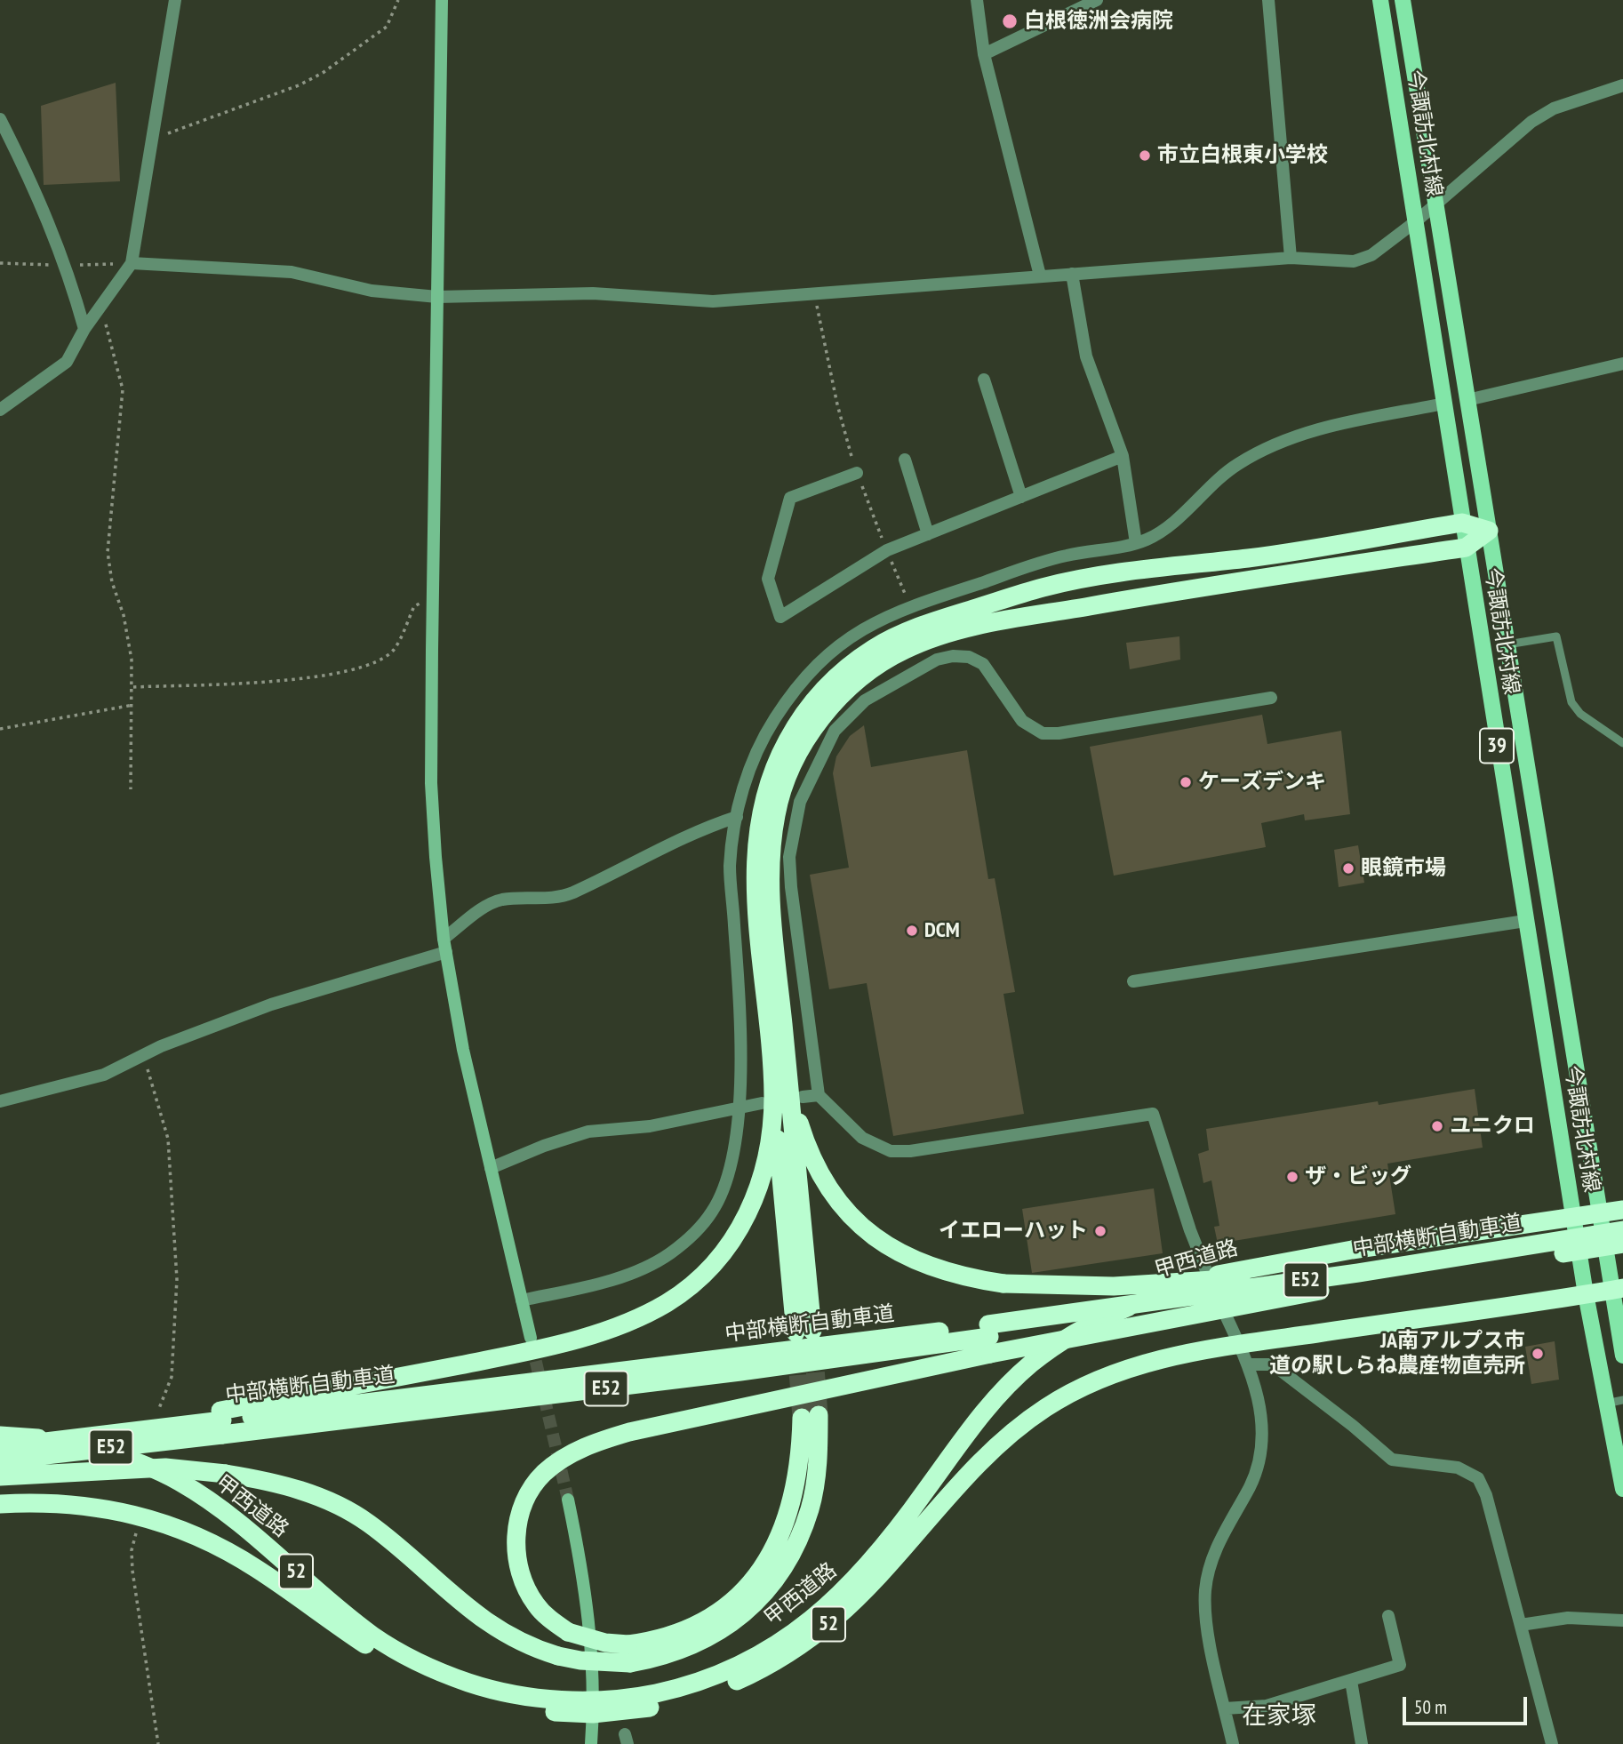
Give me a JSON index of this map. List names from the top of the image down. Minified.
{"streets":{"highway":["中部横断自動車道","甲西道路","E52","52"],"main road":["今諏訪北村線","39"]},"crossings":[["今諏訪北村線","甲西道路"]],"districts":["在家塚"],"places":["白根徳洲会病院","市立白根東小学校","ケーズデンキ","眼鏡市場","DCM","ユニクロ","ザ・ビッグ","イエローハット","JA南アルプス市 道の駅しらね農産物直売所"],"scale_bar":"50 m"}
